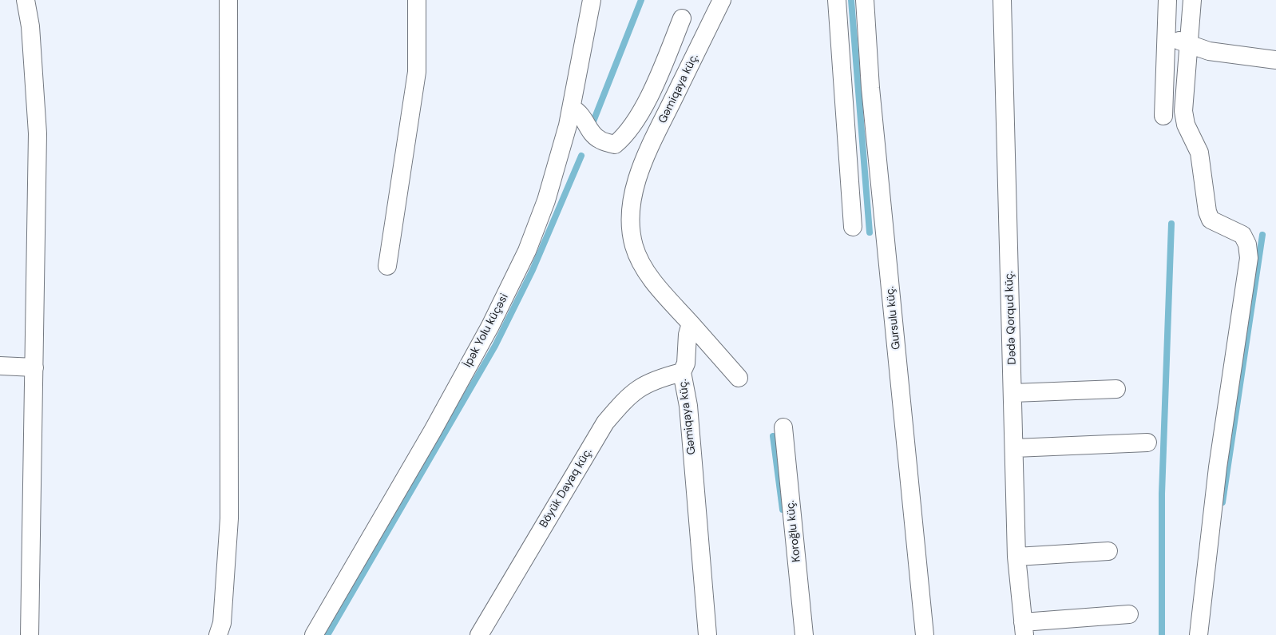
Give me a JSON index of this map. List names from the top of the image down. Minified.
{"streets":{"street":["Gəmiqaya küç.","Gursulu küç.","Dədə Qorqud küç.","İpək Yolu küçəsi","Böyük Dayaq küç.","Koroğlu küç."]},"crossings":[["Gəmiqaya küç.","Böyük Dayaq küç."]]}
